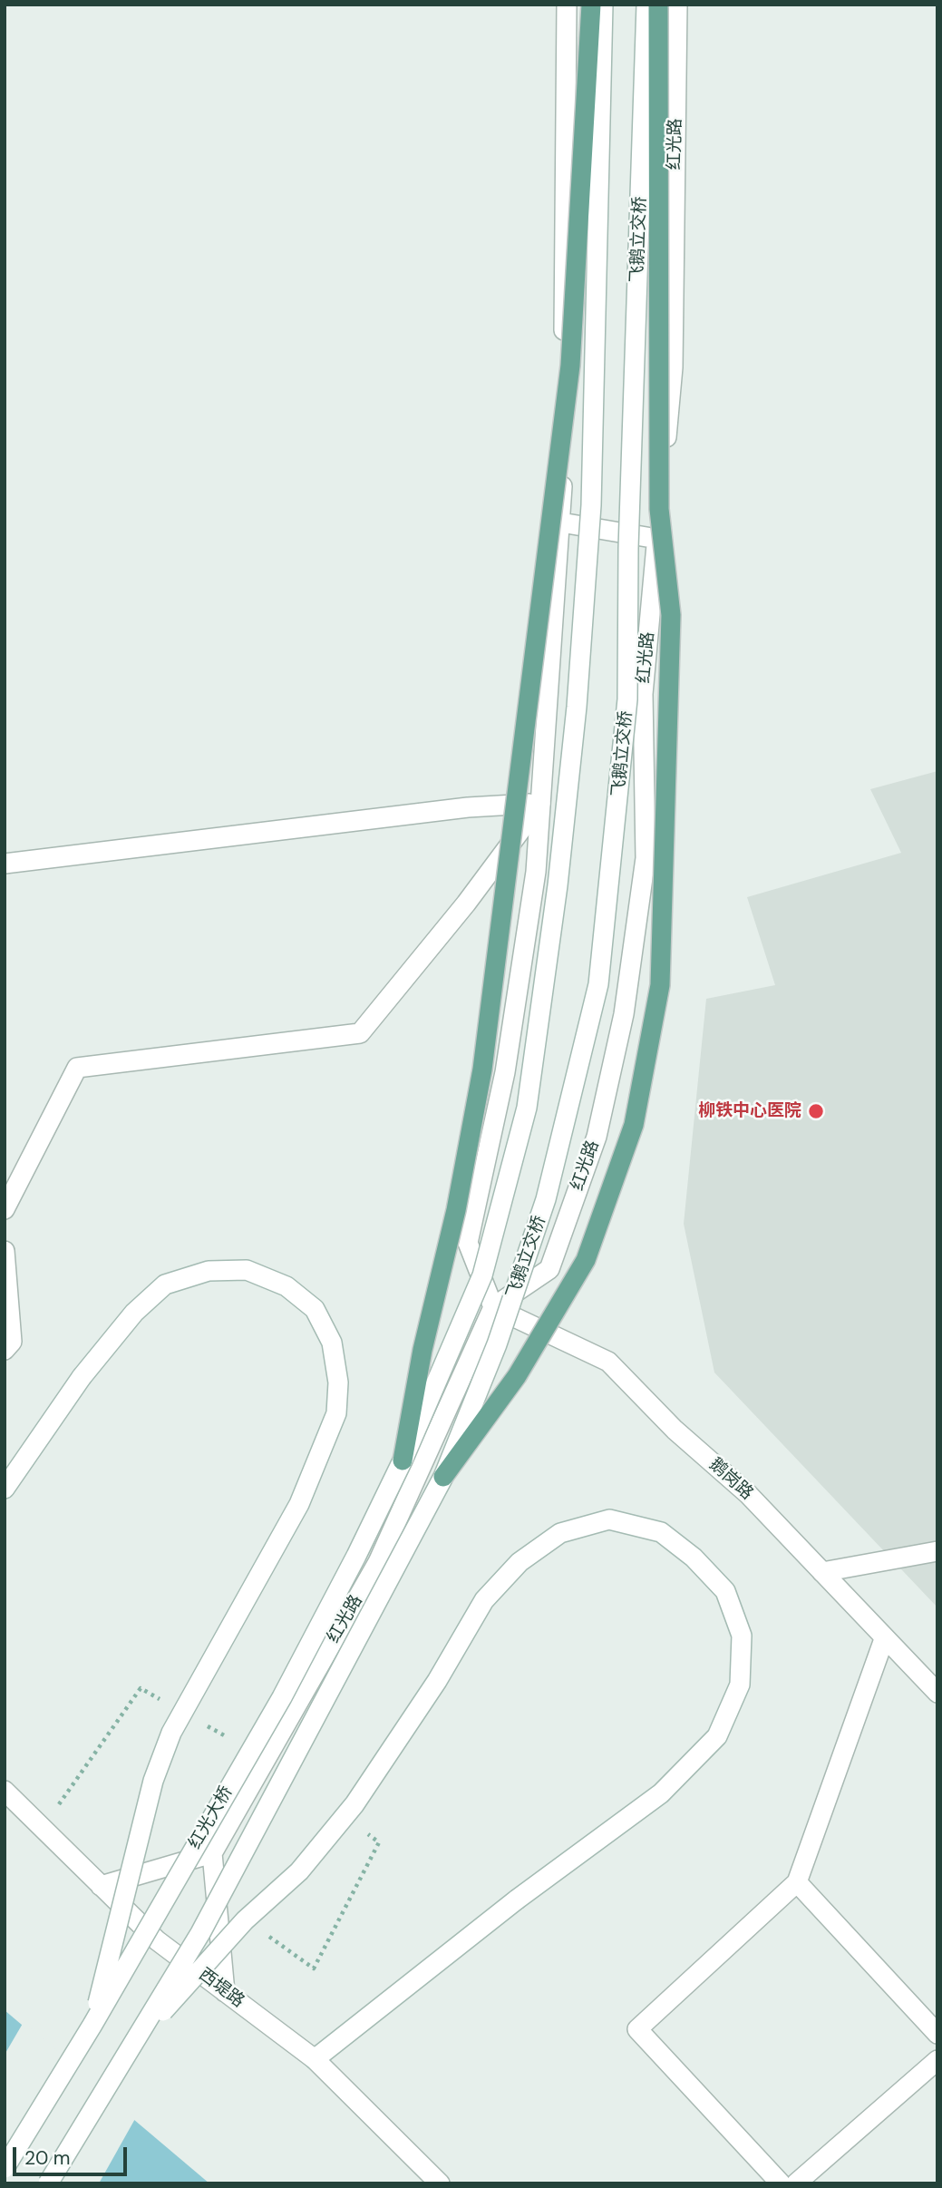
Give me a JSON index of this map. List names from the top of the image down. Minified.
{"streets":{"street":["红光路","飞鹅立交桥","鹅岗路","红光大桥","西堤路"]},"crossings":[["红光路","鹅岗路"],["飞鹅立交桥","红光大桥"]],"places":["柳铁中心医院"],"scale_bar":"20 m"}
